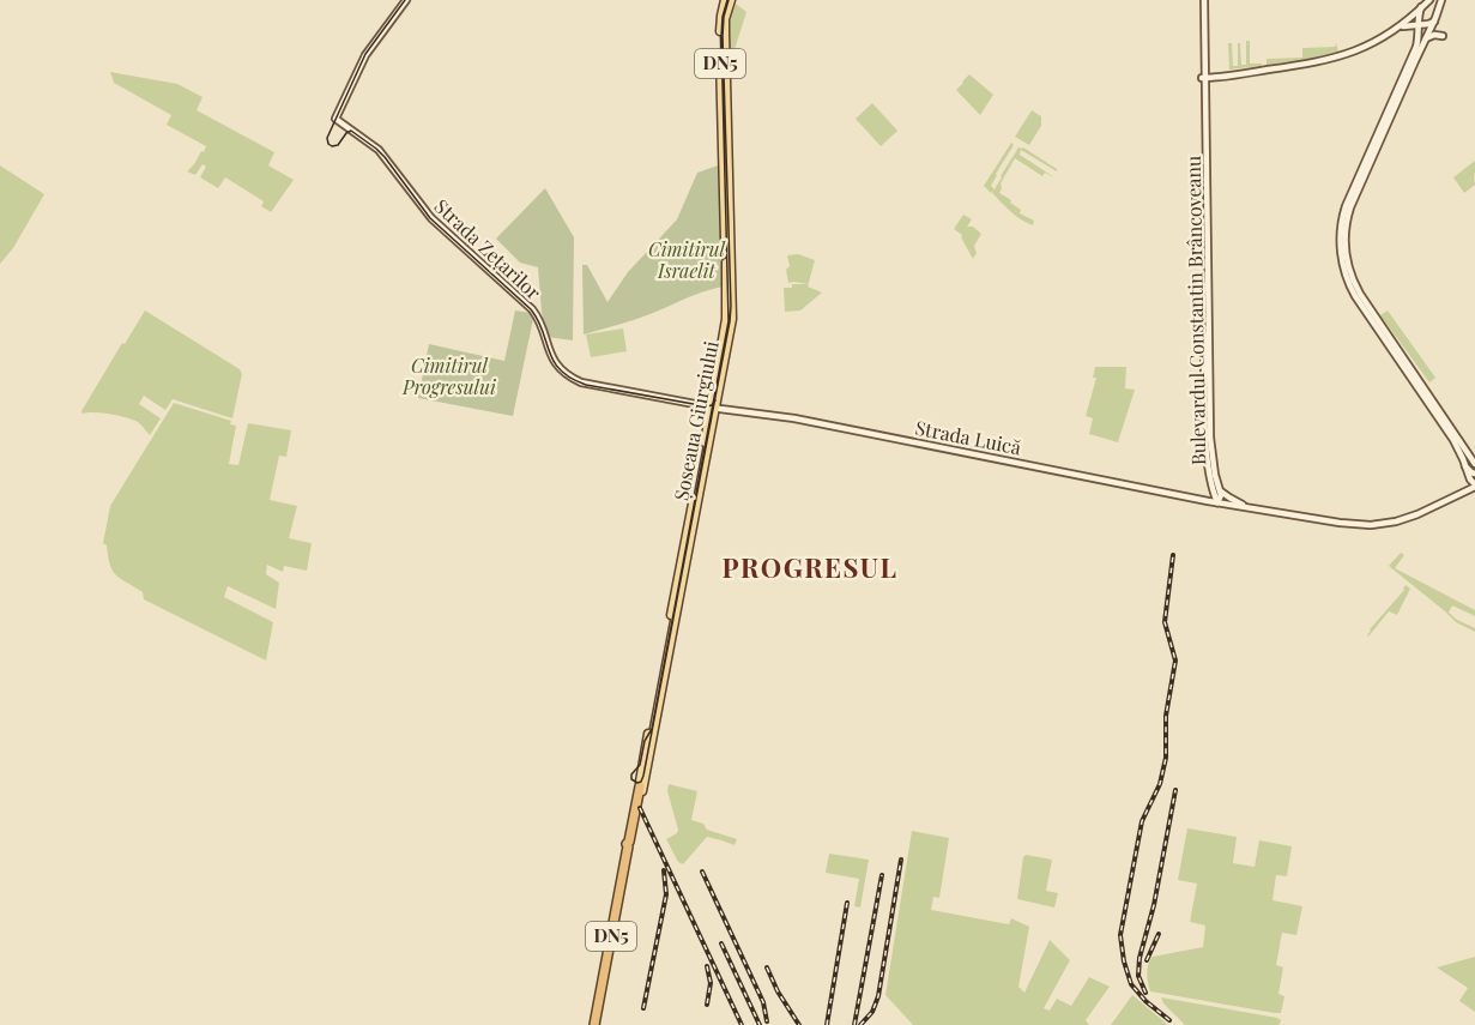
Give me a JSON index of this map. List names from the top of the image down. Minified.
{"streets":{"highway":["DN5","Șoseaua Giurgiului"],"main road":["Strada Zețarilor","Bulevardul Constantin Brâncoveanu","Strada Luică"]},"crossings":[["Strada Zețarilor","Strada Luică"],["Bulevardul Constantin Brâncoveanu","Strada Luică"],["Șoseaua Giurgiului","Strada Luică"]],"districts":["PROGRESUL"],"parks":["Cimitirul Israelit","Cimitirul Progresului"]}
